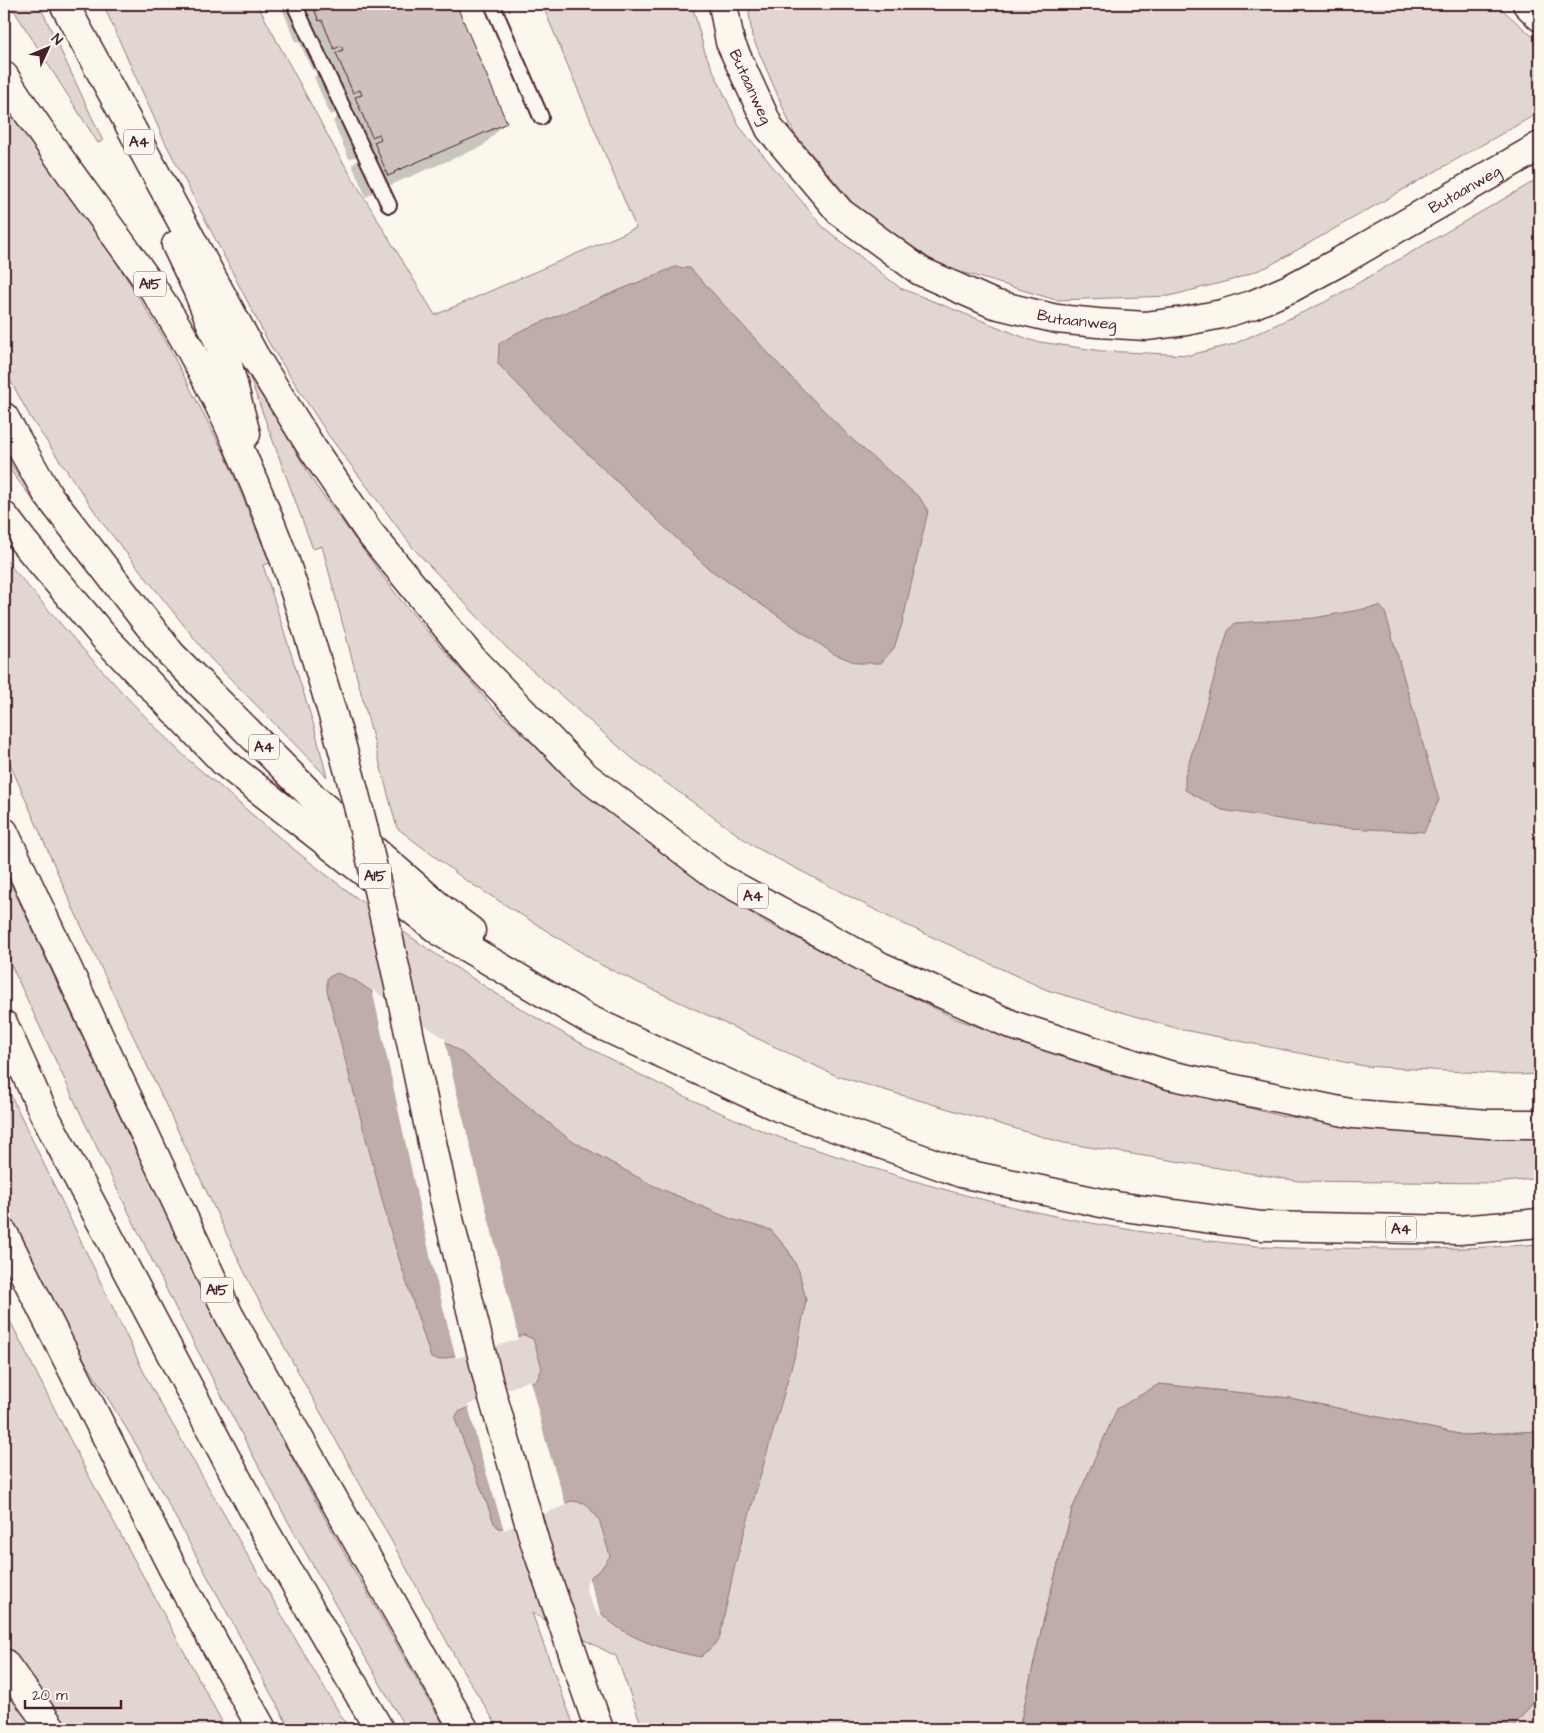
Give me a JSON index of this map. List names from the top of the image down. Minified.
{"streets":{"main road":["Butaanweg","A4","A15"]},"crossings":[["A4","A15"]],"scale_bar":"20 m","north":"top right"}
